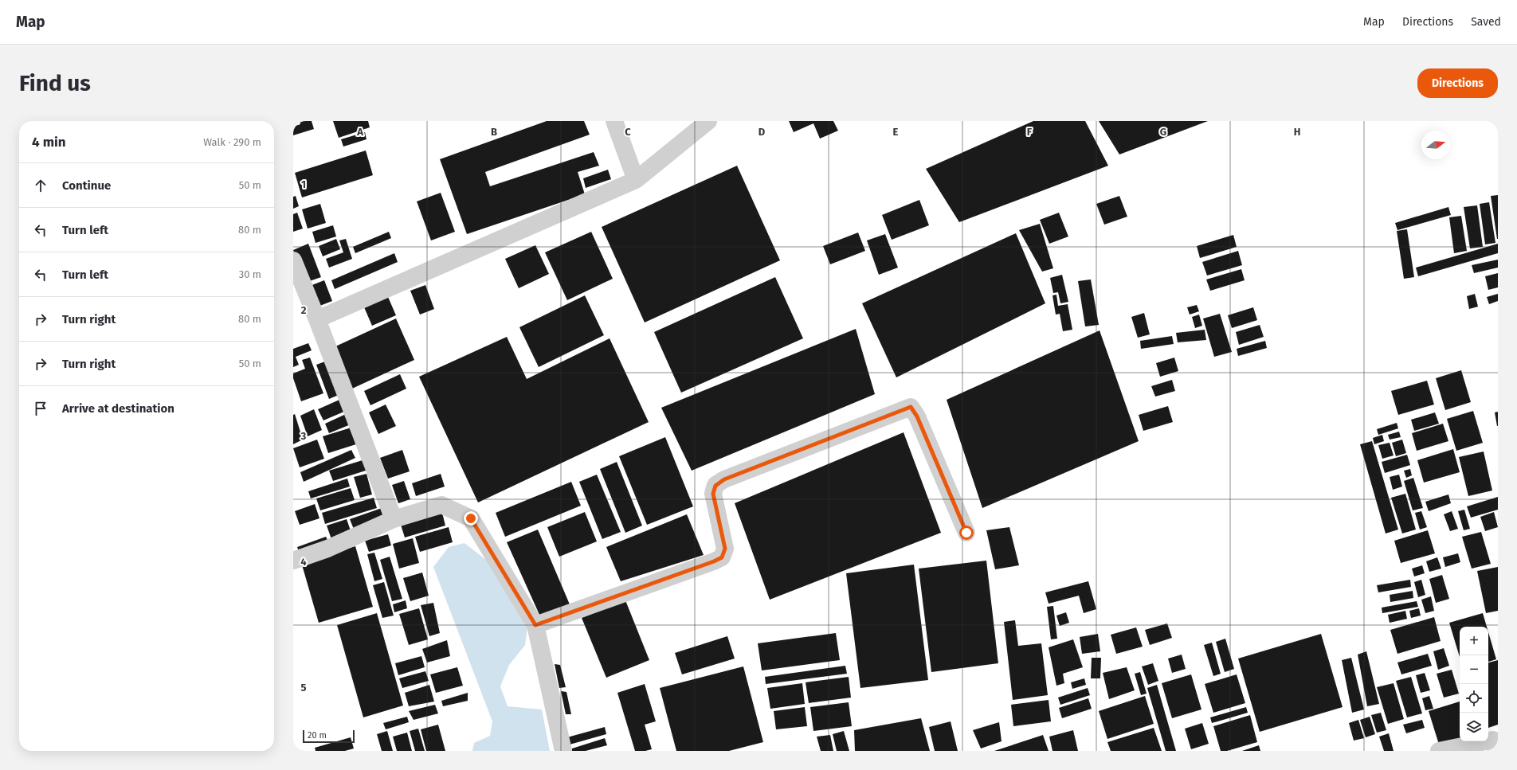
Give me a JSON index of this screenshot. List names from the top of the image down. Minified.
{"scale_bar":"20 m","north":"right","page":{"header":"Map","nav":["Map","Directions","Saved"],"buttons":"Directions","title":"Find us","heading":["4 min","Walk · 290 m"],"list":[["Continue","50 m"],["Turn left","80 m"],["Turn left","30 m"],["Turn right","80 m"],["Turn right","50 m"],"Arrive at destination"],"map_buttons":["+","−"],"scale":"20 m"},"grid":{"columns":["A","B","C","D","E","F","G","H"],"rows":["1","2","3","4","5"]}}
